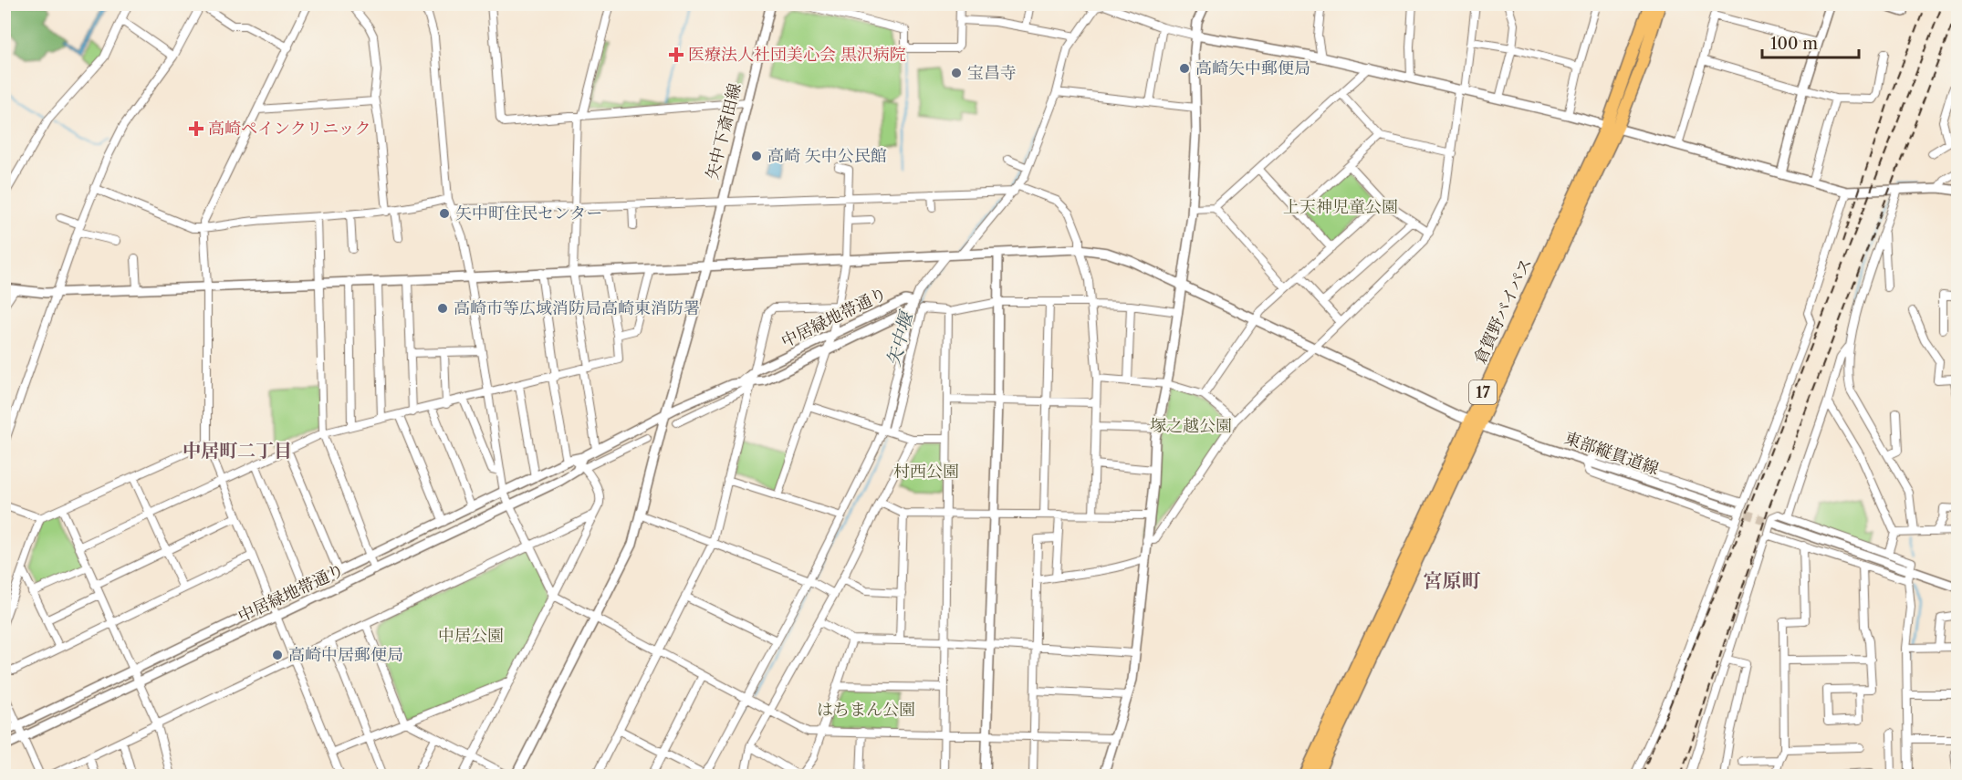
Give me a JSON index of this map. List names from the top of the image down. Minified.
{"streets":{"highway":["倉賀野バイパス","17"],"street":["矢中下斎田線","中居緑地帯通り","東部縦貫道線"]},"crossings":[["矢中下斎田線","中居緑地帯通り"],["矢中下斎田線","東部縦貫道線"],["倉賀野バイパス","東部縦貫道線"]],"districts":["中居町二丁目","宮原町"],"water":["矢中堰"],"parks":["上天神児童公園","塚之越公園","村西公園","中居公園","はちまん公園"],"places":{"health":["医療法人社団美心会 黒沢病院","高崎ペインクリニック"],"other":["高崎矢中郵便局","宝昌寺","高崎 矢中公民館","矢中町住民センター","高崎市等広域消防局高崎東消防署","高崎中居郵便局"]},"scale_bar":"100 m"}
